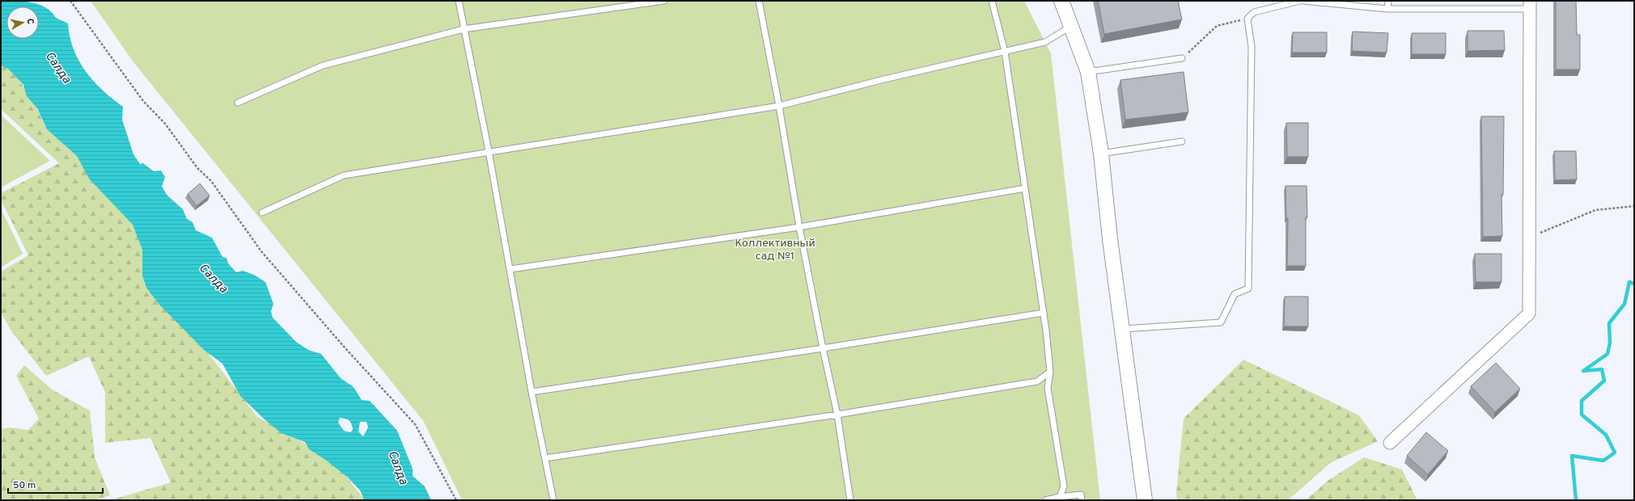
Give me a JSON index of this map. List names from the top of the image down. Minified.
{"water":["Салда"],"parks":["Коллективный сад №1"],"scale_bar":"50 m","north":"right"}
